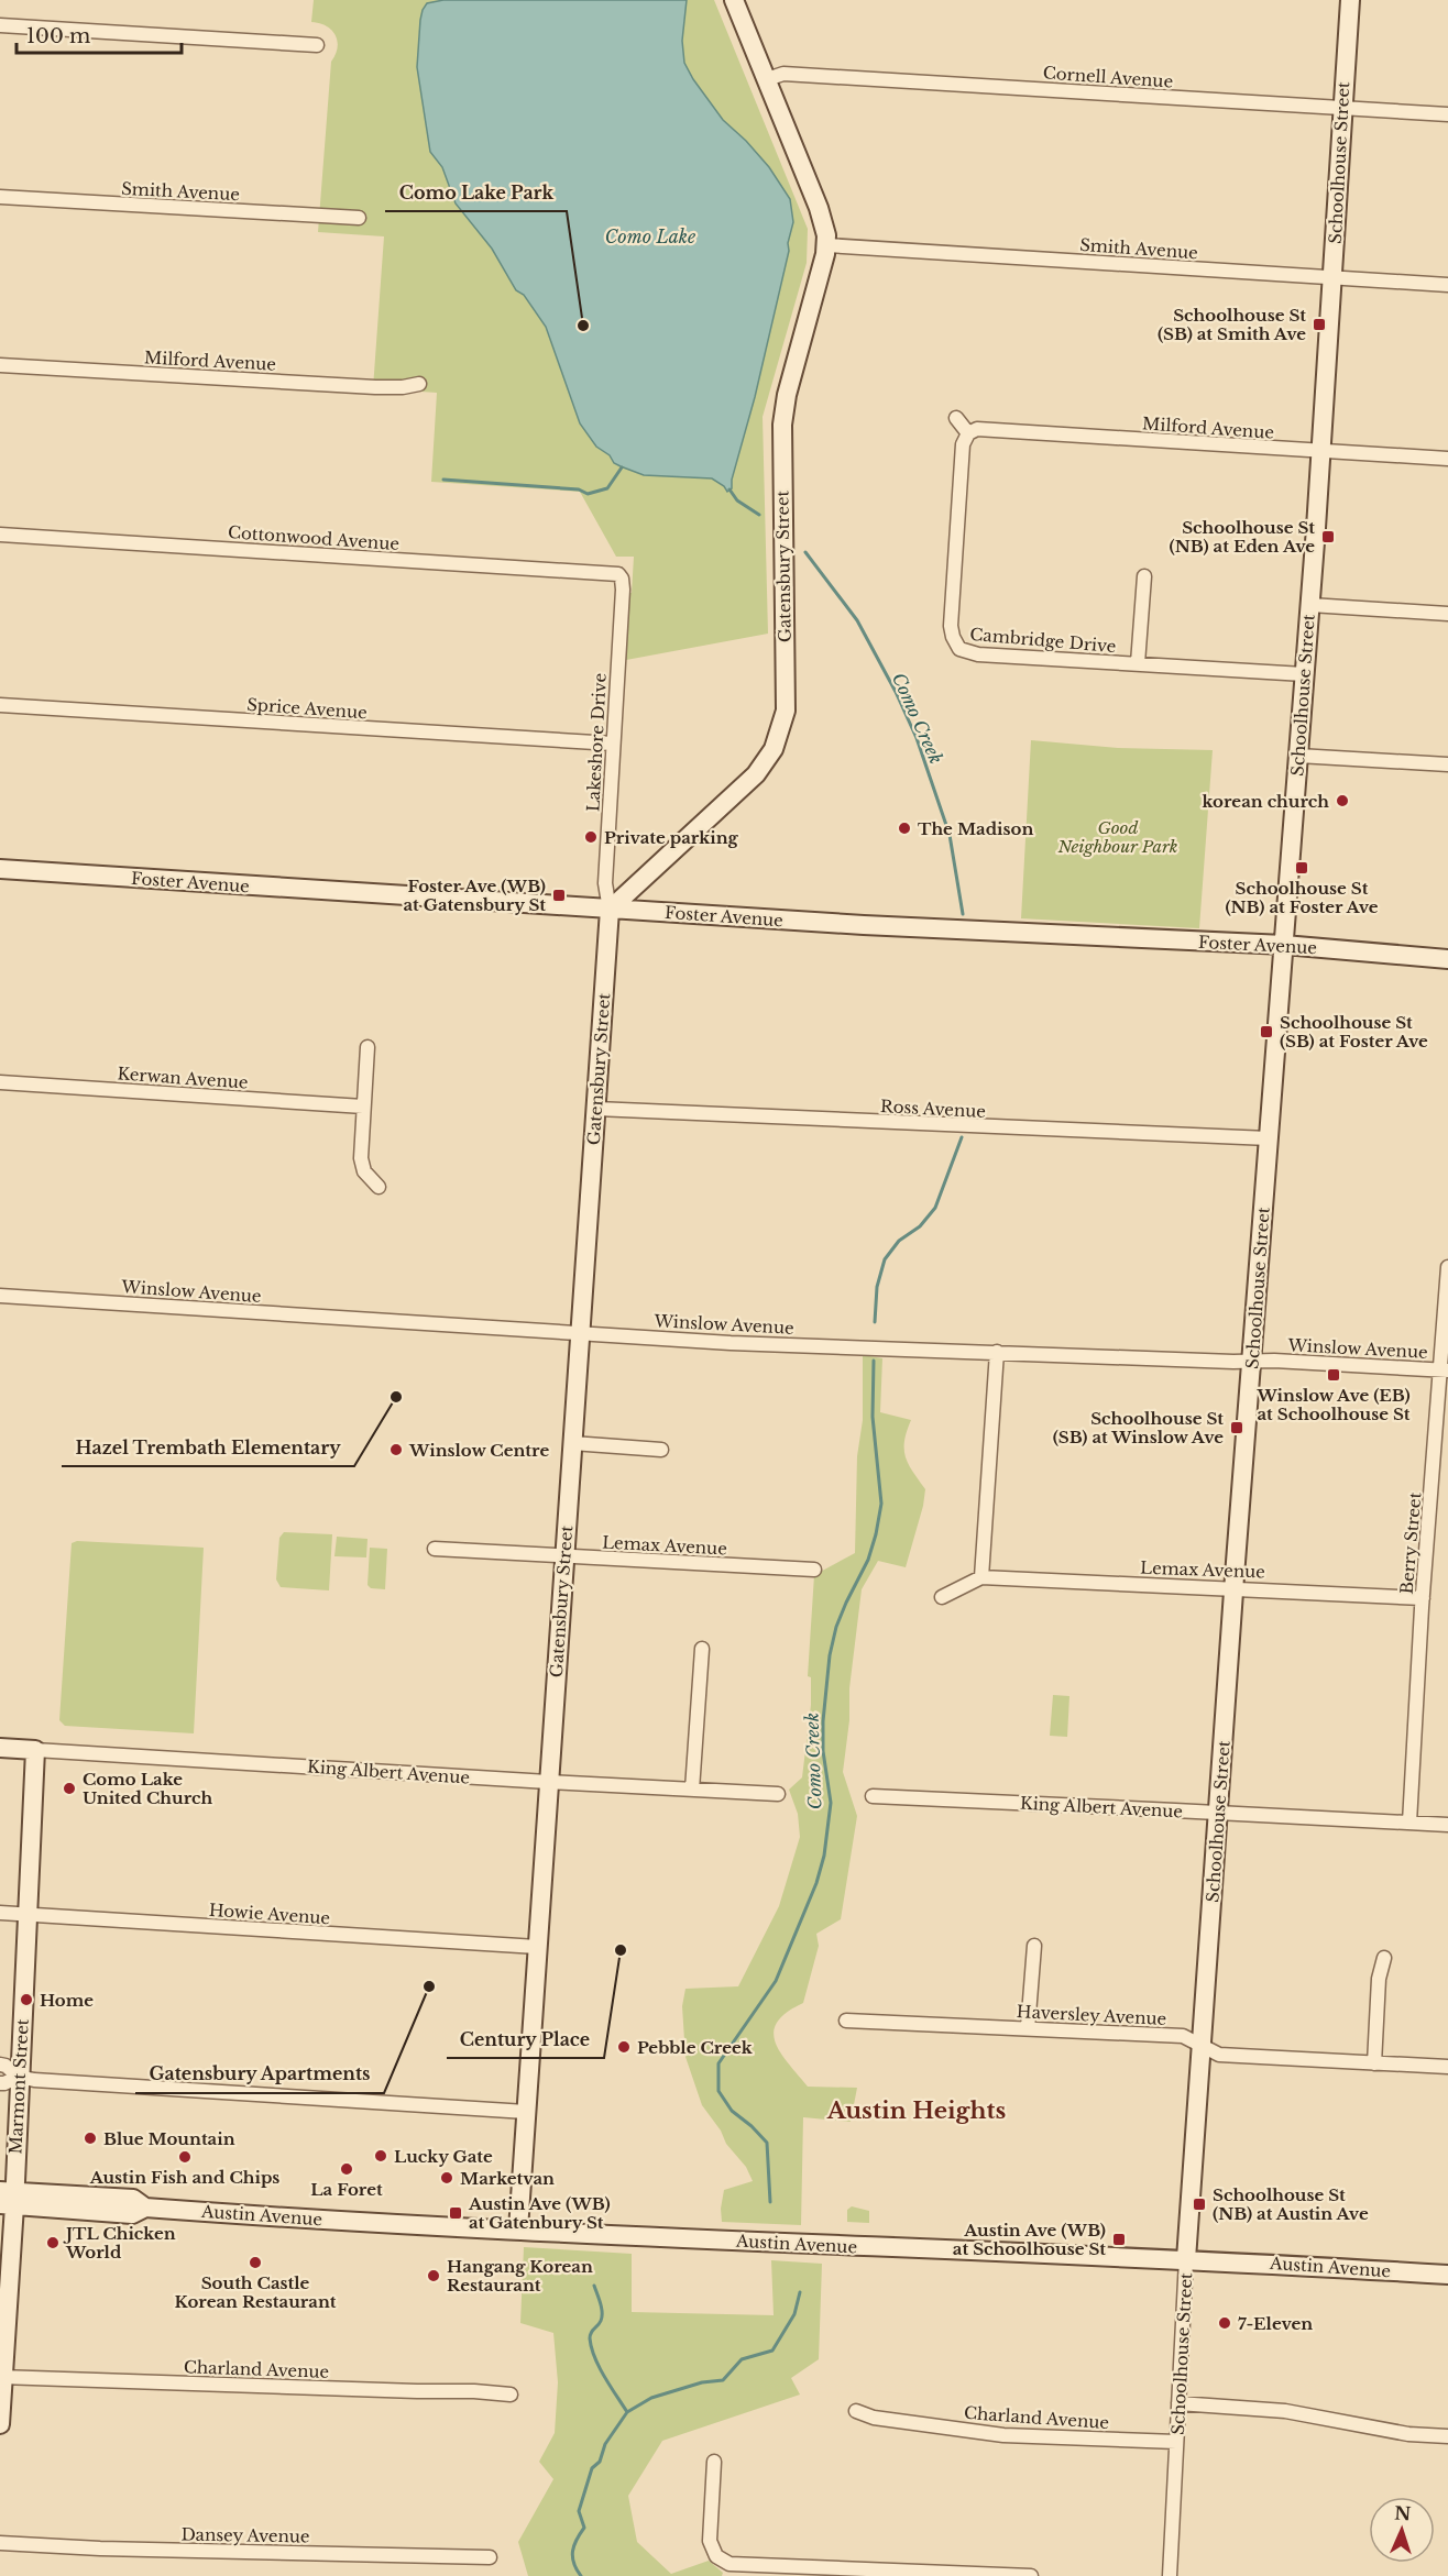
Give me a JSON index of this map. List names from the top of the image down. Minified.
{"streets":{"street":["Cornell Avenue","Schoolhouse Street","Smith Avenue","Milford Avenue","Cottonwood Avenue","Gatensbury Street","Cambridge Drive","Sprice Avenue","Lakeshore Drive","Foster Avenue","Kerwan Avenue","Ross Avenue","Winslow Avenue","Berry Street","Lemax Avenue","King Albert Avenue","Howie Avenue","Haversley Avenue","Marmont Street","Austin Avenue","Charland Avenue","Dansey Avenue"]},"crossings":[["Cornell Avenue","Schoolhouse Street"],["Cornell Avenue","Gatensbury Street"],["Schoolhouse Street","Smith Avenue"],["Schoolhouse Street","Milford Avenue"],["Schoolhouse Street","Cambridge Drive"],["Schoolhouse Street","Foster Avenue"],["Schoolhouse Street","Ross Avenue"],["Schoolhouse Street","Winslow Avenue"],["Schoolhouse Street","Lemax Avenue"],["Schoolhouse Street","King Albert Avenue"],["Schoolhouse Street","Haversley Avenue"],["Schoolhouse Street","Austin Avenue"],["Schoolhouse Street","Charland Avenue"],["Smith Avenue","Gatensbury Street"],["Milford Avenue","Cambridge Drive"],["Cottonwood Avenue","Lakeshore Drive"],["Gatensbury Street","Lakeshore Drive"],["Gatensbury Street","Foster Avenue"],["Gatensbury Street","Ross Avenue"],["Gatensbury Street","Winslow Avenue"],["Gatensbury Street","Lemax Avenue"],["Gatensbury Street","King Albert Avenue"],["Gatensbury Street","Howie Avenue"],["Gatensbury Street","Austin Avenue"],["Sprice Avenue","Lakeshore Drive"],["Lakeshore Drive","Foster Avenue"],["Winslow Avenue","Berry Street"],["Berry Street","Lemax Avenue"],["Berry Street","King Albert Avenue"],["King Albert Avenue","Marmont Street"],["Howie Avenue","Marmont Street"],["Marmont Street","Austin Avenue"],["Marmont Street","Charland Avenue"]],"districts":["Austin Heights"],"water":["Como Lake","Como Creek"],"parks":["Good Neighbour Park"],"places":{"transit":["Schoolhouse St (SB) at Smith Ave","Schoolhouse St (NB) at Eden Ave","Schoolhouse St (NB) at Foster Ave","Foster Ave (WB) at Gatensbury St","Schoolhouse St (SB) at Foster Ave","Winslow Ave (EB) at Schoolhouse St","Schoolhouse St (SB) at Winslow Ave","Schoolhouse St (NB) at Austin Ave","Austin Ave (WB) at Gatenbury St","Austin Ave (WB) at Schoolhouse St"],"other":["Como Lake Park","korean church","The Madison","Private parking","Hazel Trembath Elementary","Winslow Centre","Como Lake United Church","Century Place","Gatensbury Apartments","Home","Pebble Creek","Blue Mountain","Lucky Gate","Austin Fish and Chips","La Foret","Marketvan","JTL Chicken World","South Castle Korean Restaurant","Hangang Korean Restaurant","7-Eleven"]},"scale_bar":"100 m","north":"top"}
